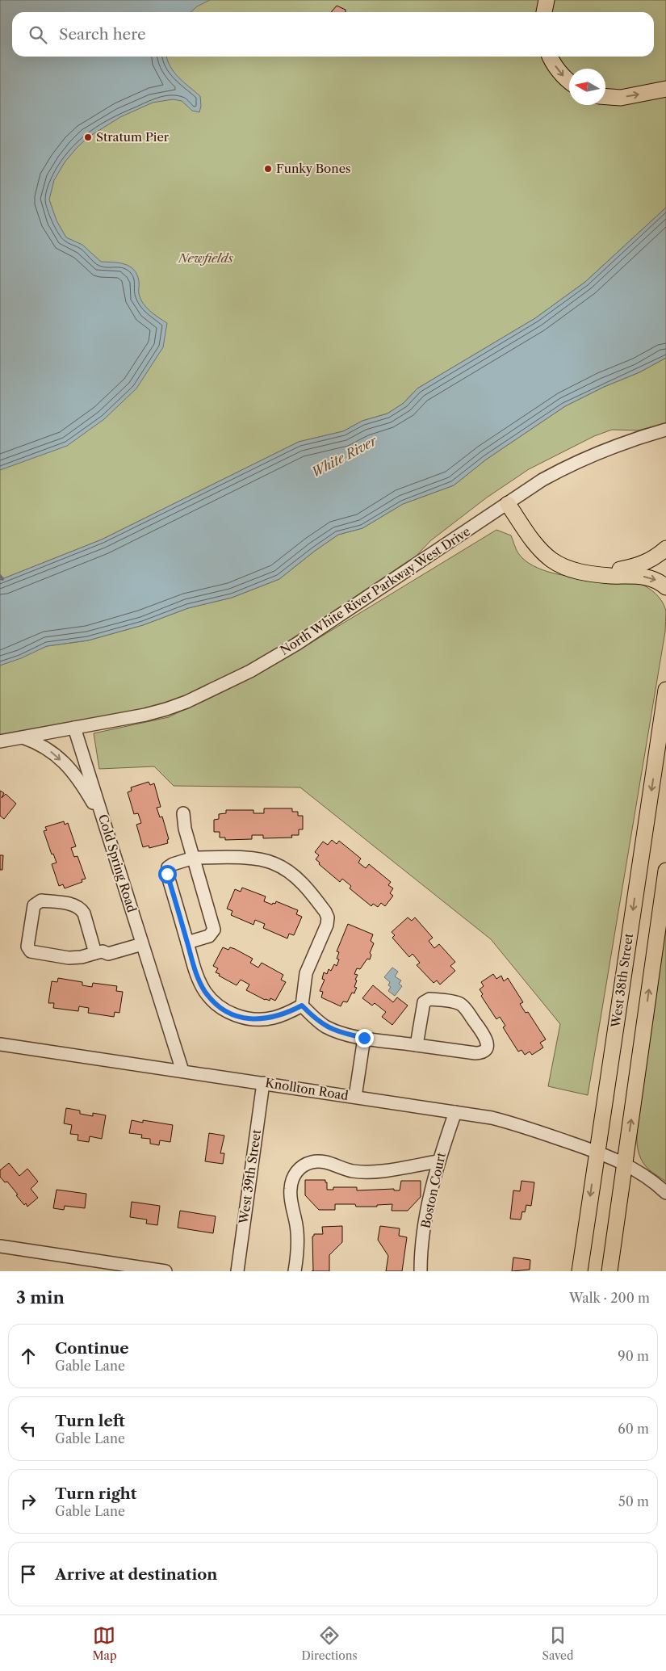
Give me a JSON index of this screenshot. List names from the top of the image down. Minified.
{"streets":{"main road":["West 38th Street"],"street":["North White River Parkway West Drive","Cold Spring Road","Knollton Road","West 39th Street","Boston Court"]},"crossings":[["North White River Parkway West Drive","Cold Spring Road"],["Cold Spring Road","Knollton Road"],["West 38th Street","Knollton Road"],["Knollton Road","West 39th Street"],["Knollton Road","Boston Court"]],"water":["White River"],"parks":["Newfields"],"places":["Stratum Pier","Funky Bones"],"north":"left","page":{"search":"Search here","heading":["3 min","Walk · 200 m"],"list":[["Continue","Gable Lane","90 m"],["Turn left","Gable Lane","60 m"],["Turn right","Gable Lane","50 m"],"Arrive at destination"],"nav":["Map","Directions","Saved"]}}
